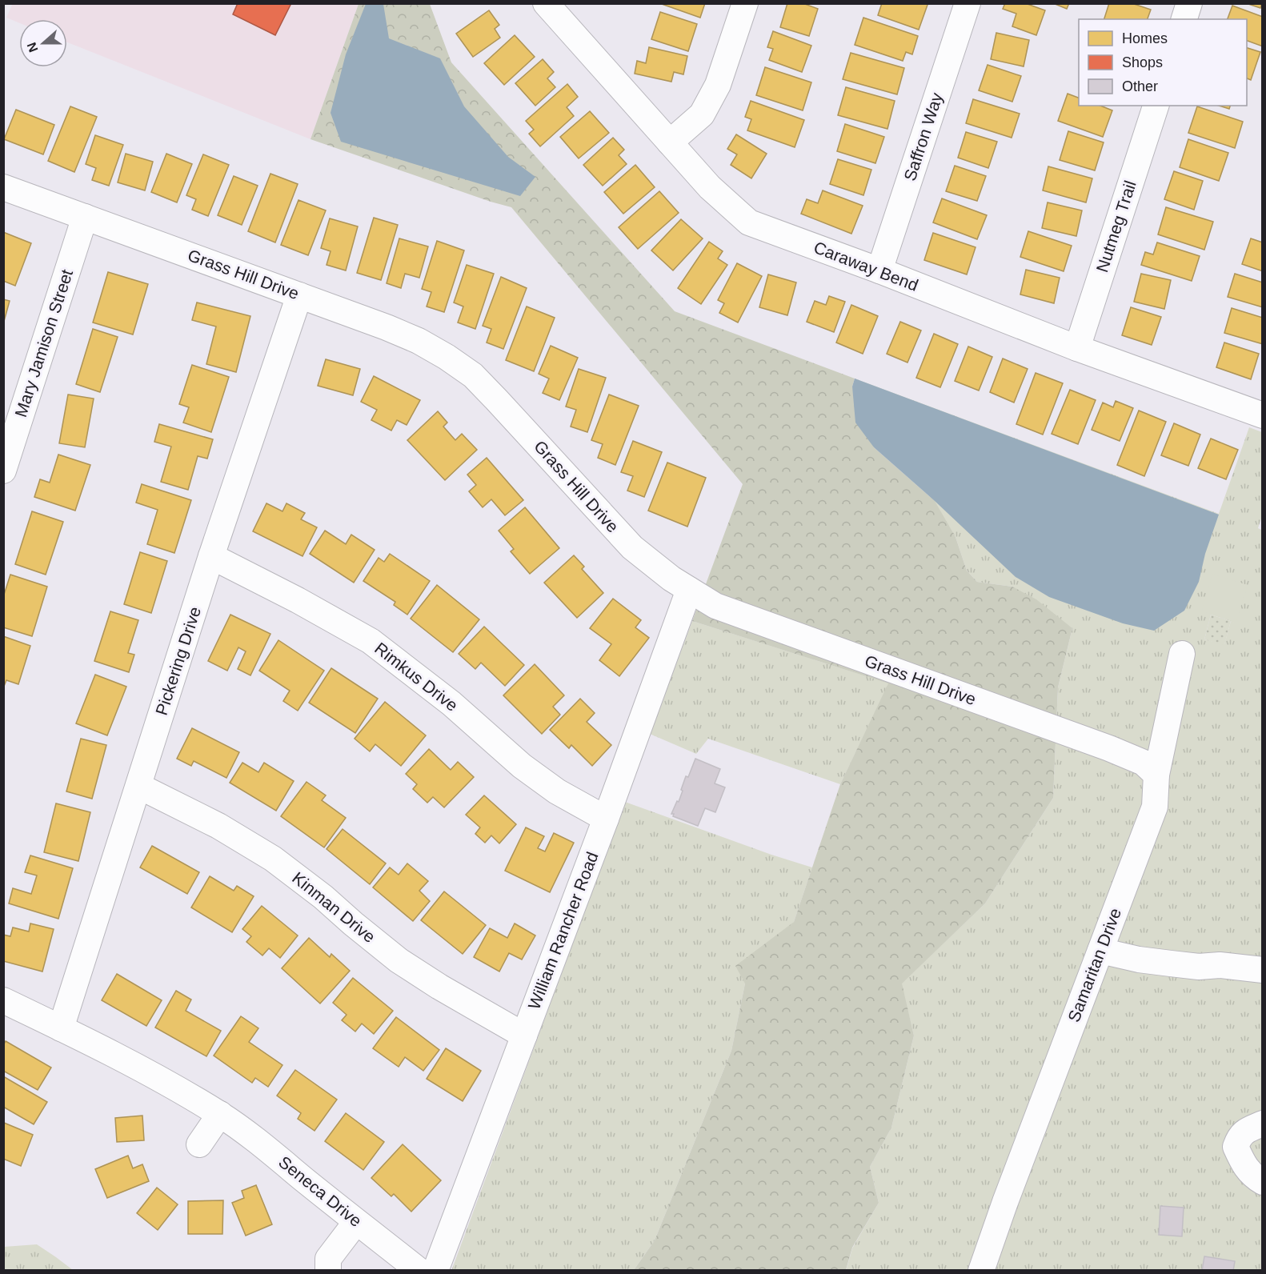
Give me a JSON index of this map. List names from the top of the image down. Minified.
{"streets":{"street":["Saffron Way","Nutmeg Trail","Caraway Bend","Grass Hill Drive","Mary Jamison Street","Pickering Drive","Rimkus Drive","Kinman Drive","William Rancher Road","Samaritan Drive","Seneca Drive"]},"crossings":[["Saffron Way","Caraway Bend"],["Nutmeg Trail","Caraway Bend"],["Grass Hill Drive","Mary Jamison Street"],["Grass Hill Drive","Pickering Drive"],["Grass Hill Drive","William Rancher Road"],["Grass Hill Drive","Samaritan Drive"],["Pickering Drive","Rimkus Drive"],["Pickering Drive","Kinman Drive"],["Pickering Drive","Seneca Drive"],["Rimkus Drive","William Rancher Road"],["Kinman Drive","William Rancher Road"]],"legend":["Homes","Shops","Other"],"north":"left"}
